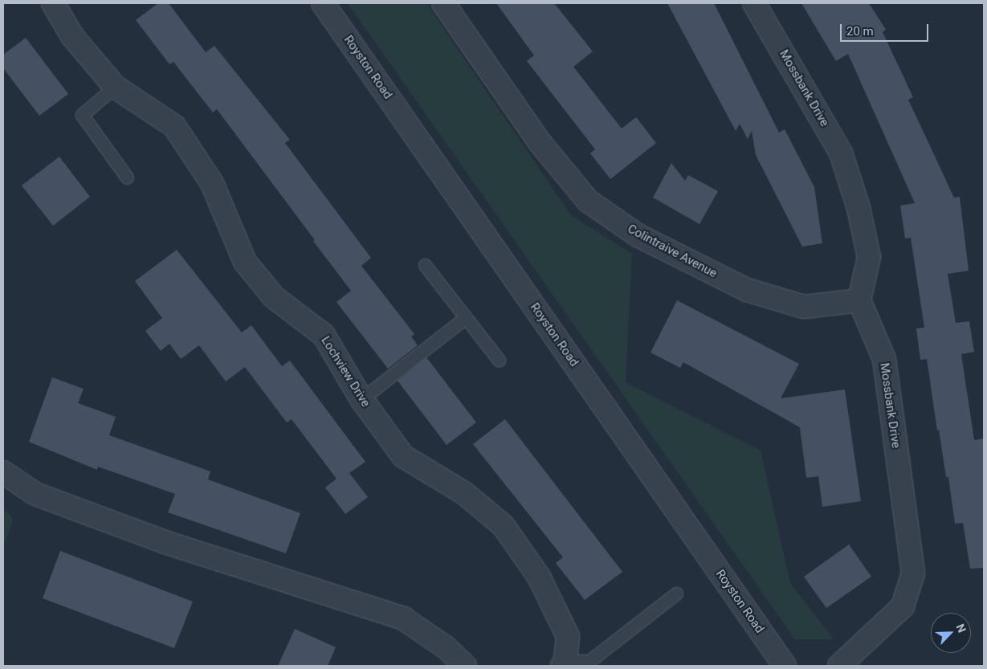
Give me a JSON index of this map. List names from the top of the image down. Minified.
{"streets":{"street":["Royston Road","Mossbank Drive","Colintraive Avenue","Lochview Drive"]},"crossings":[["Mossbank Drive","Colintraive Avenue"]],"scale_bar":"20 m","north":"top right"}
